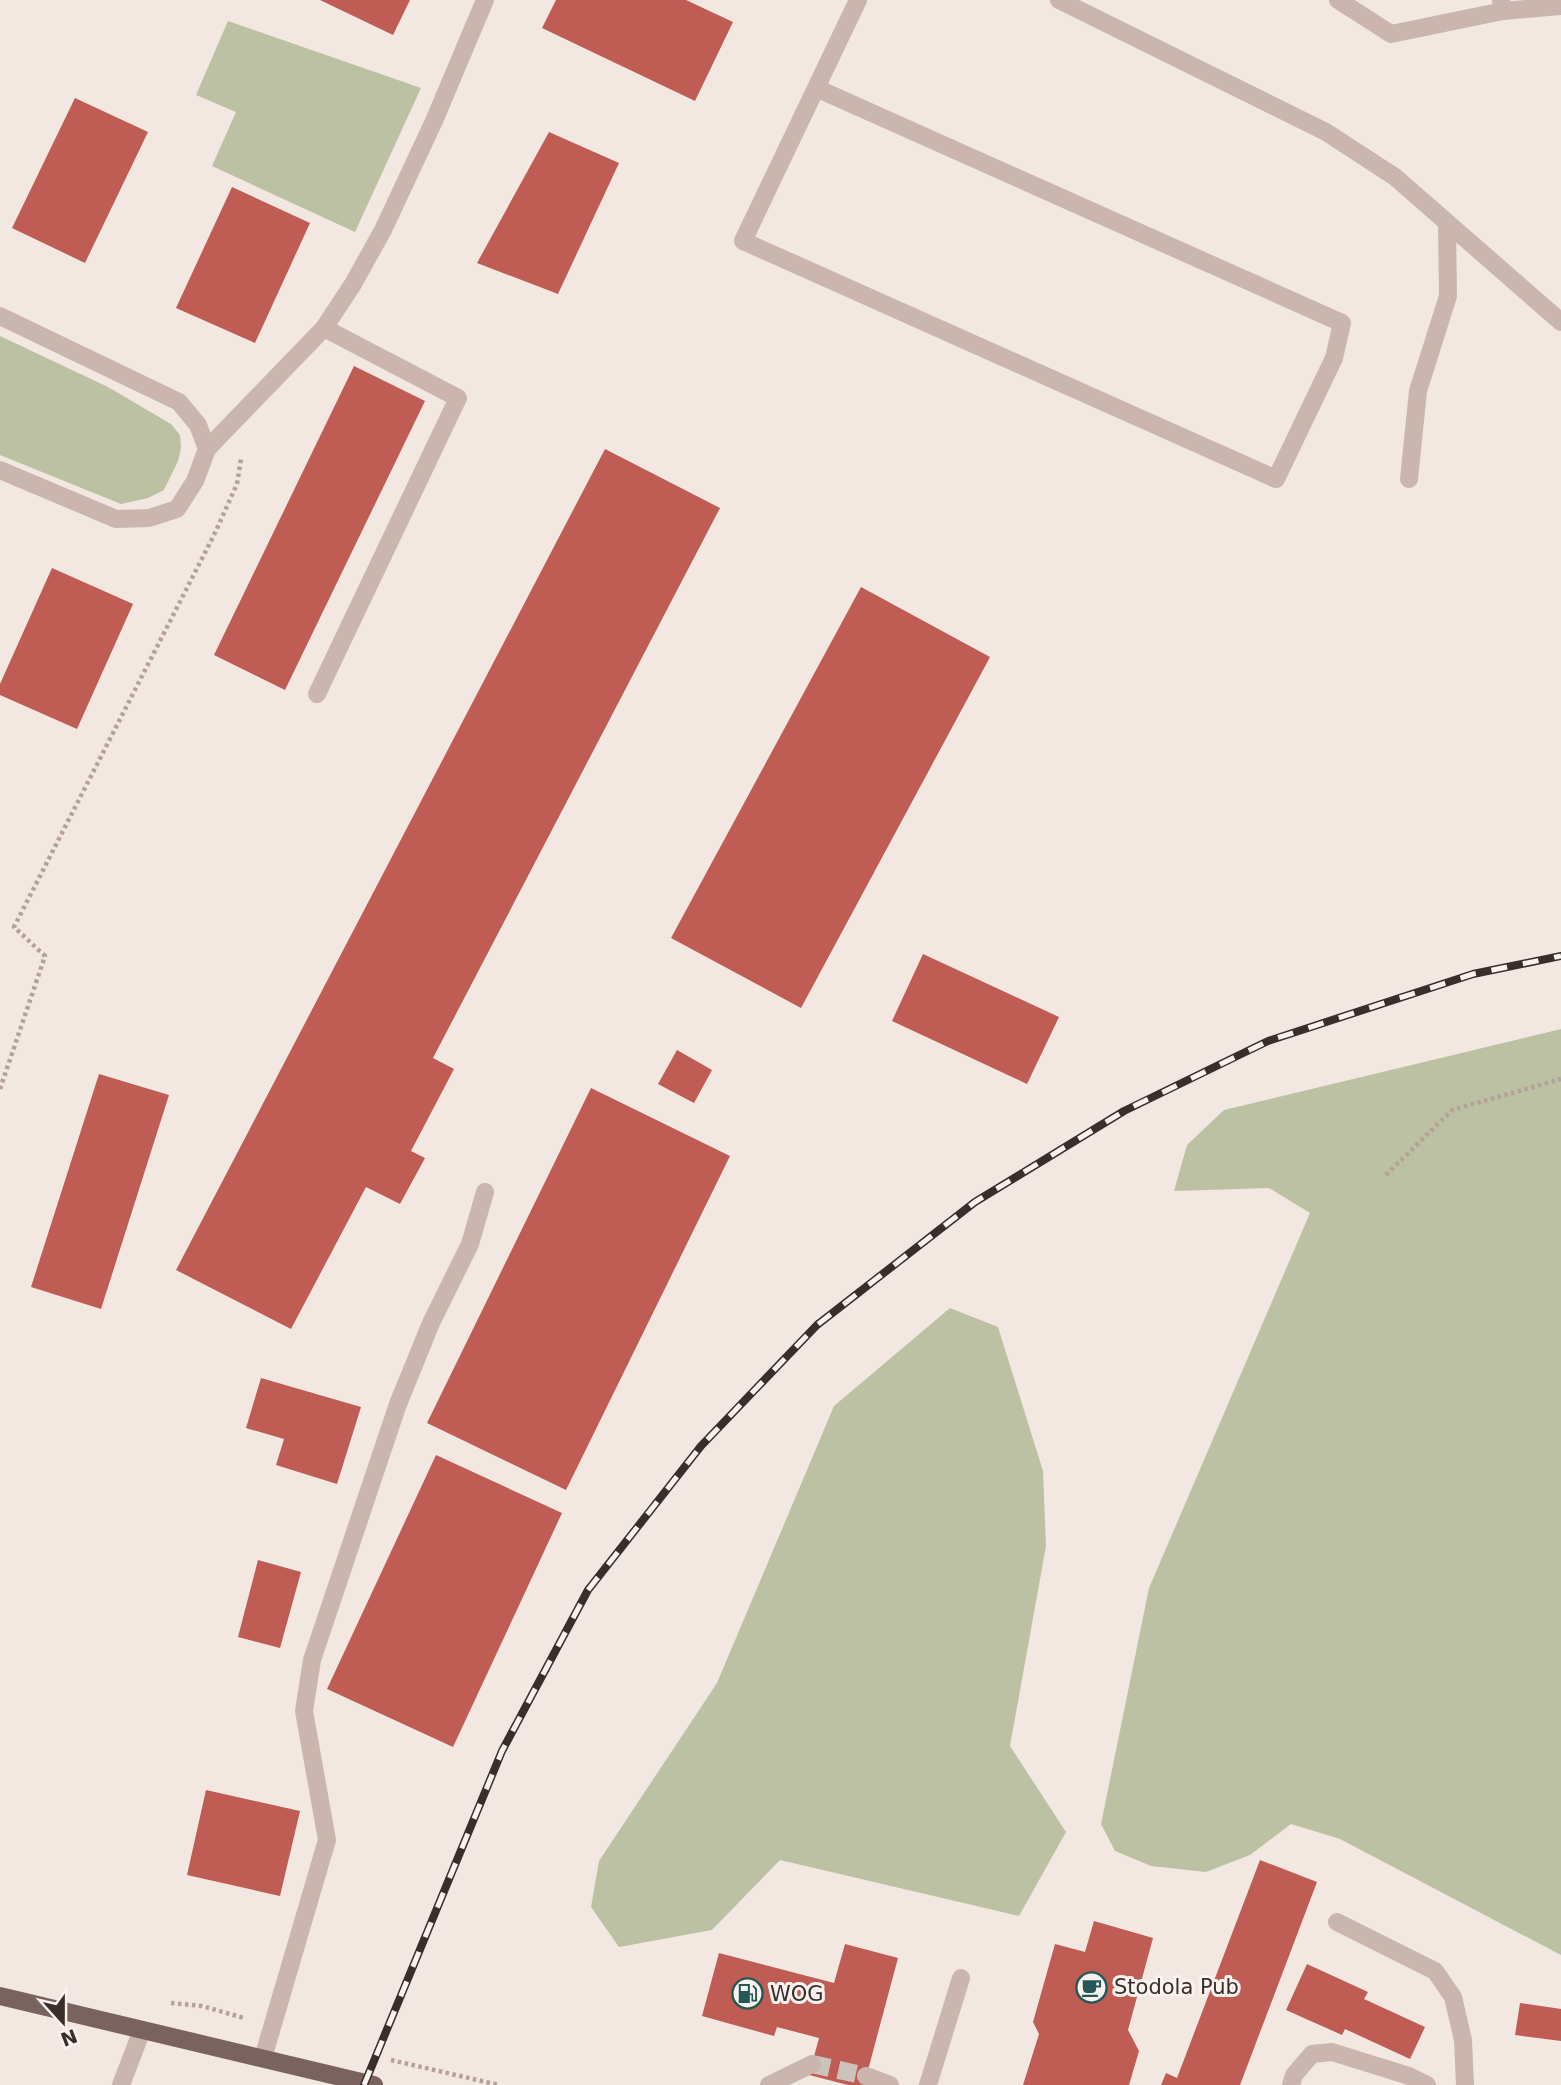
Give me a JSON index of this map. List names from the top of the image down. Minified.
{"places":{"cafe":["Stodola Pub"],"fuel station":["WOG"]},"north":"bottom"}
